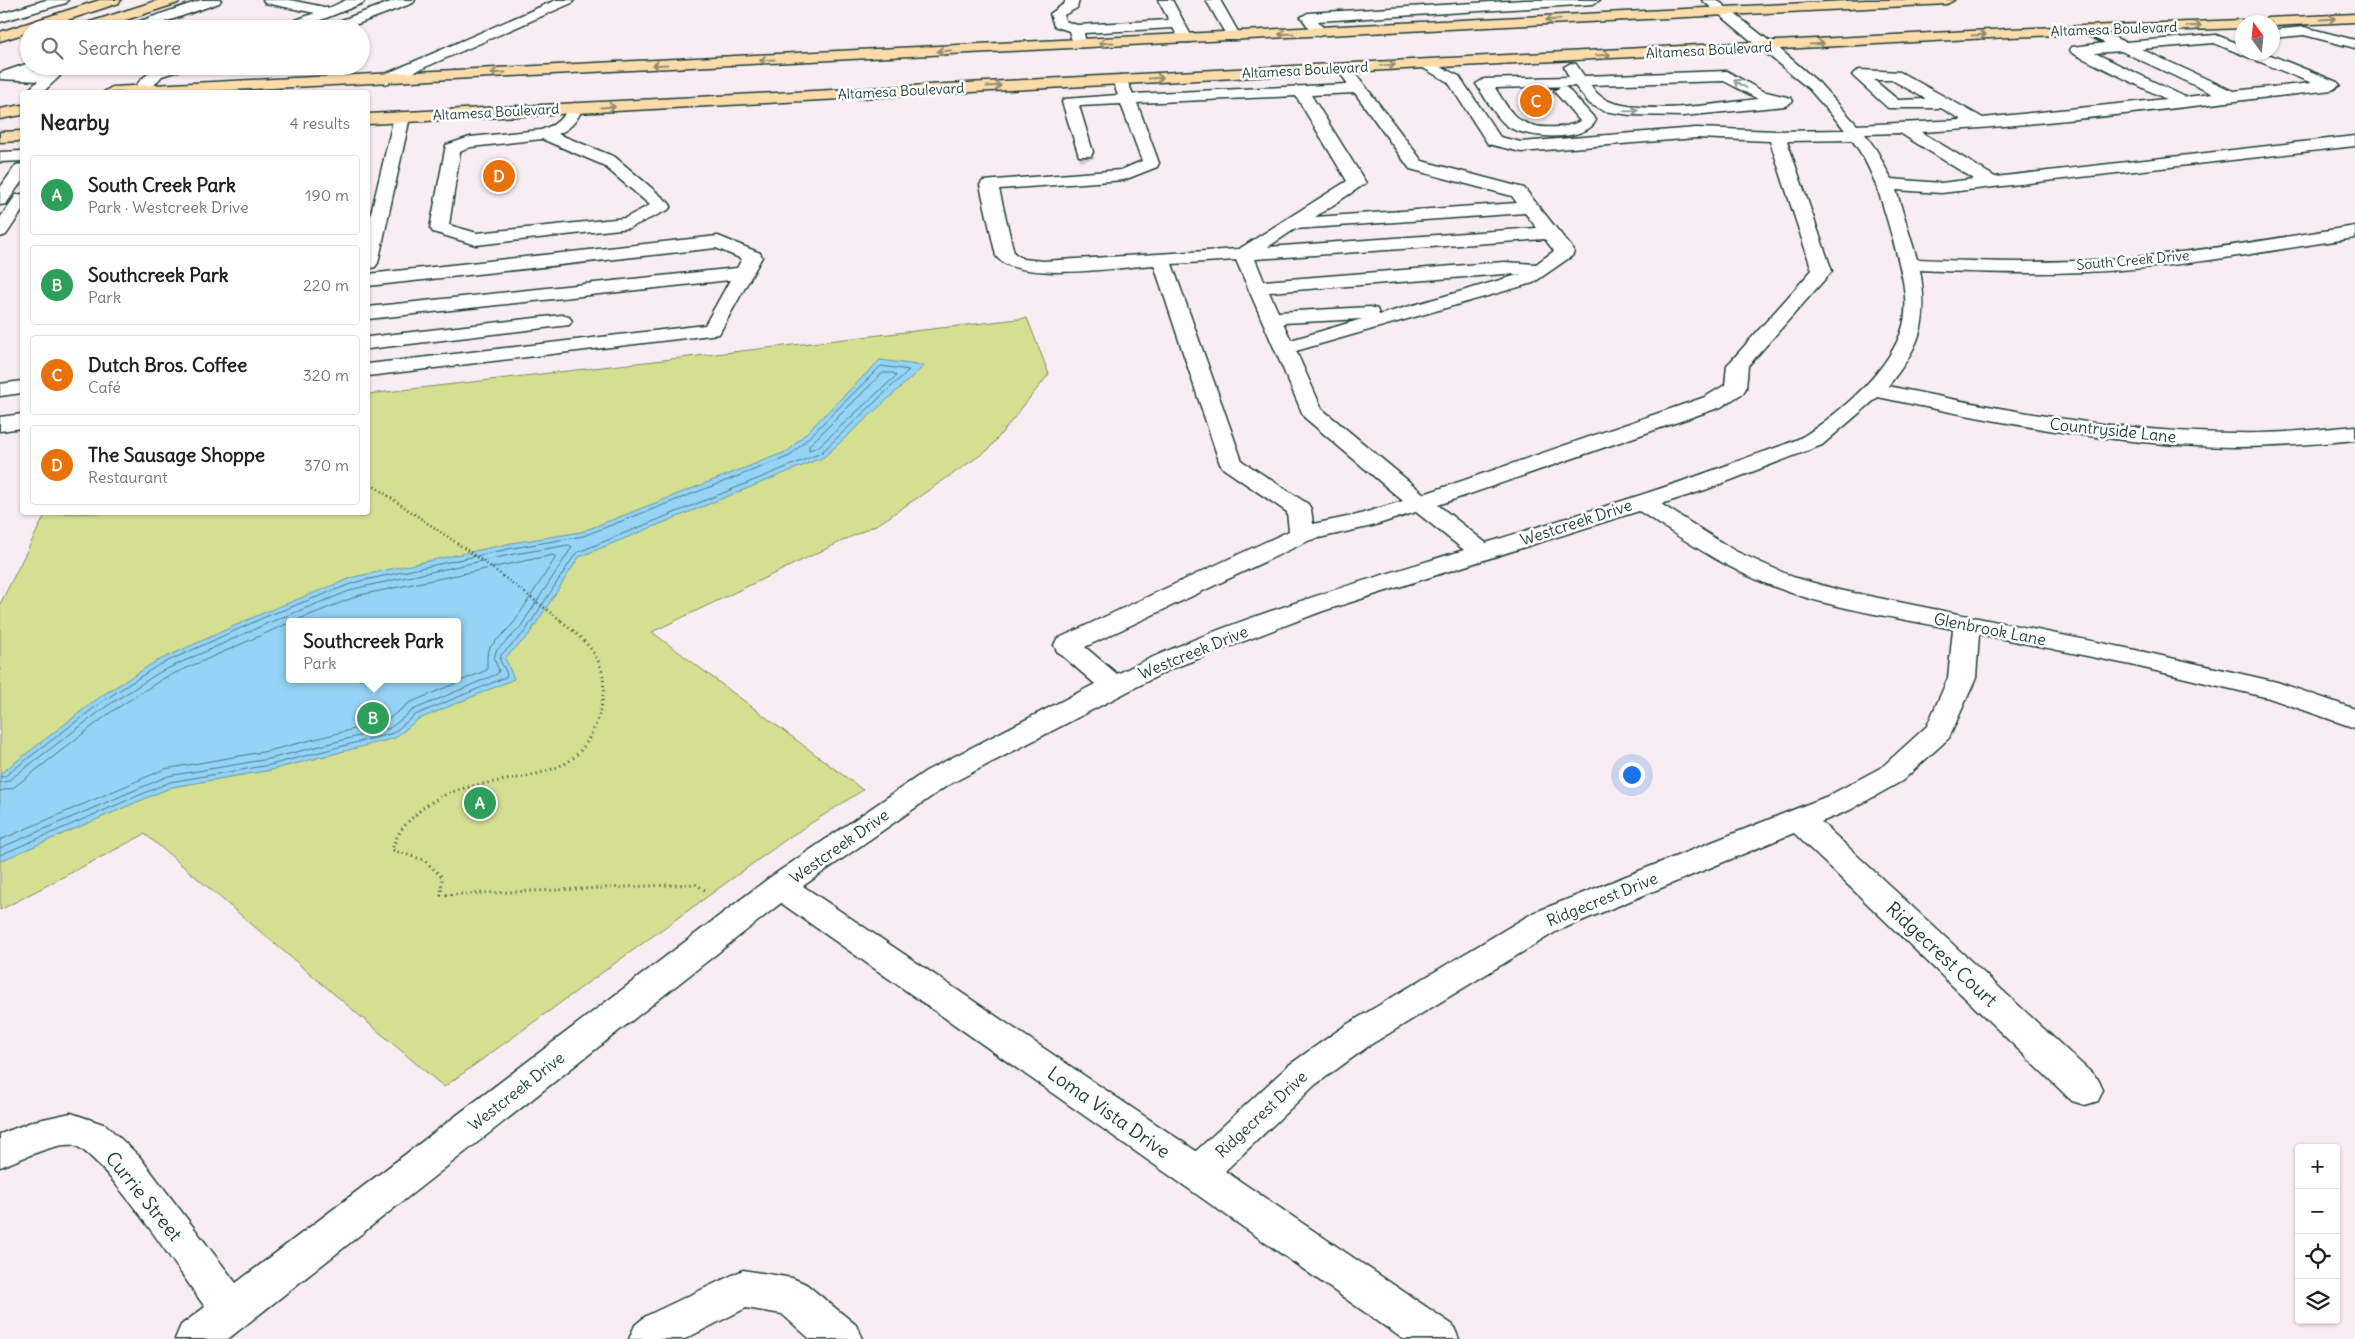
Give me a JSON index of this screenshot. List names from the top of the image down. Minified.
{"streets":{"main road":["Altamesa Boulevard"],"street":["South Creek Drive","Countryside Lane","Westcreek Drive","Glenbrook Lane","Ridgecrest Drive","Ridgecrest Court","Loma Vista Drive","Currie Street"]},"crossings":[["Altamesa Boulevard","Westcreek Drive"],["South Creek Drive","Westcreek Drive"],["Countryside Lane","Westcreek Drive"],["Westcreek Drive","Glenbrook Lane"],["Westcreek Drive","Loma Vista Drive"],["Westcreek Drive","Currie Street"],["Glenbrook Lane","Ridgecrest Drive"],["Ridgecrest Drive","Ridgecrest Court"],["Ridgecrest Drive","Loma Vista Drive"]],"north":"top","page":{"search":"Search here","pins":["C","D","B","A"],"heading":["Nearby","4 results"],"list":[{"mark":"A","name":"South Creek Park","note":"Park · Westcreek Drive","value":"190 m"},{"mark":"B","name":"Southcreek Park","note":"Park","value":"220 m"},{"mark":"C","name":"Dutch Bros. Coffee","note":"Café","value":"320 m"},{"mark":"D","name":"The Sausage Shoppe","note":"Restaurant","value":"370 m"}],"popup":["Southcreek Park","Park"],"map_buttons":["+","−"]}}
